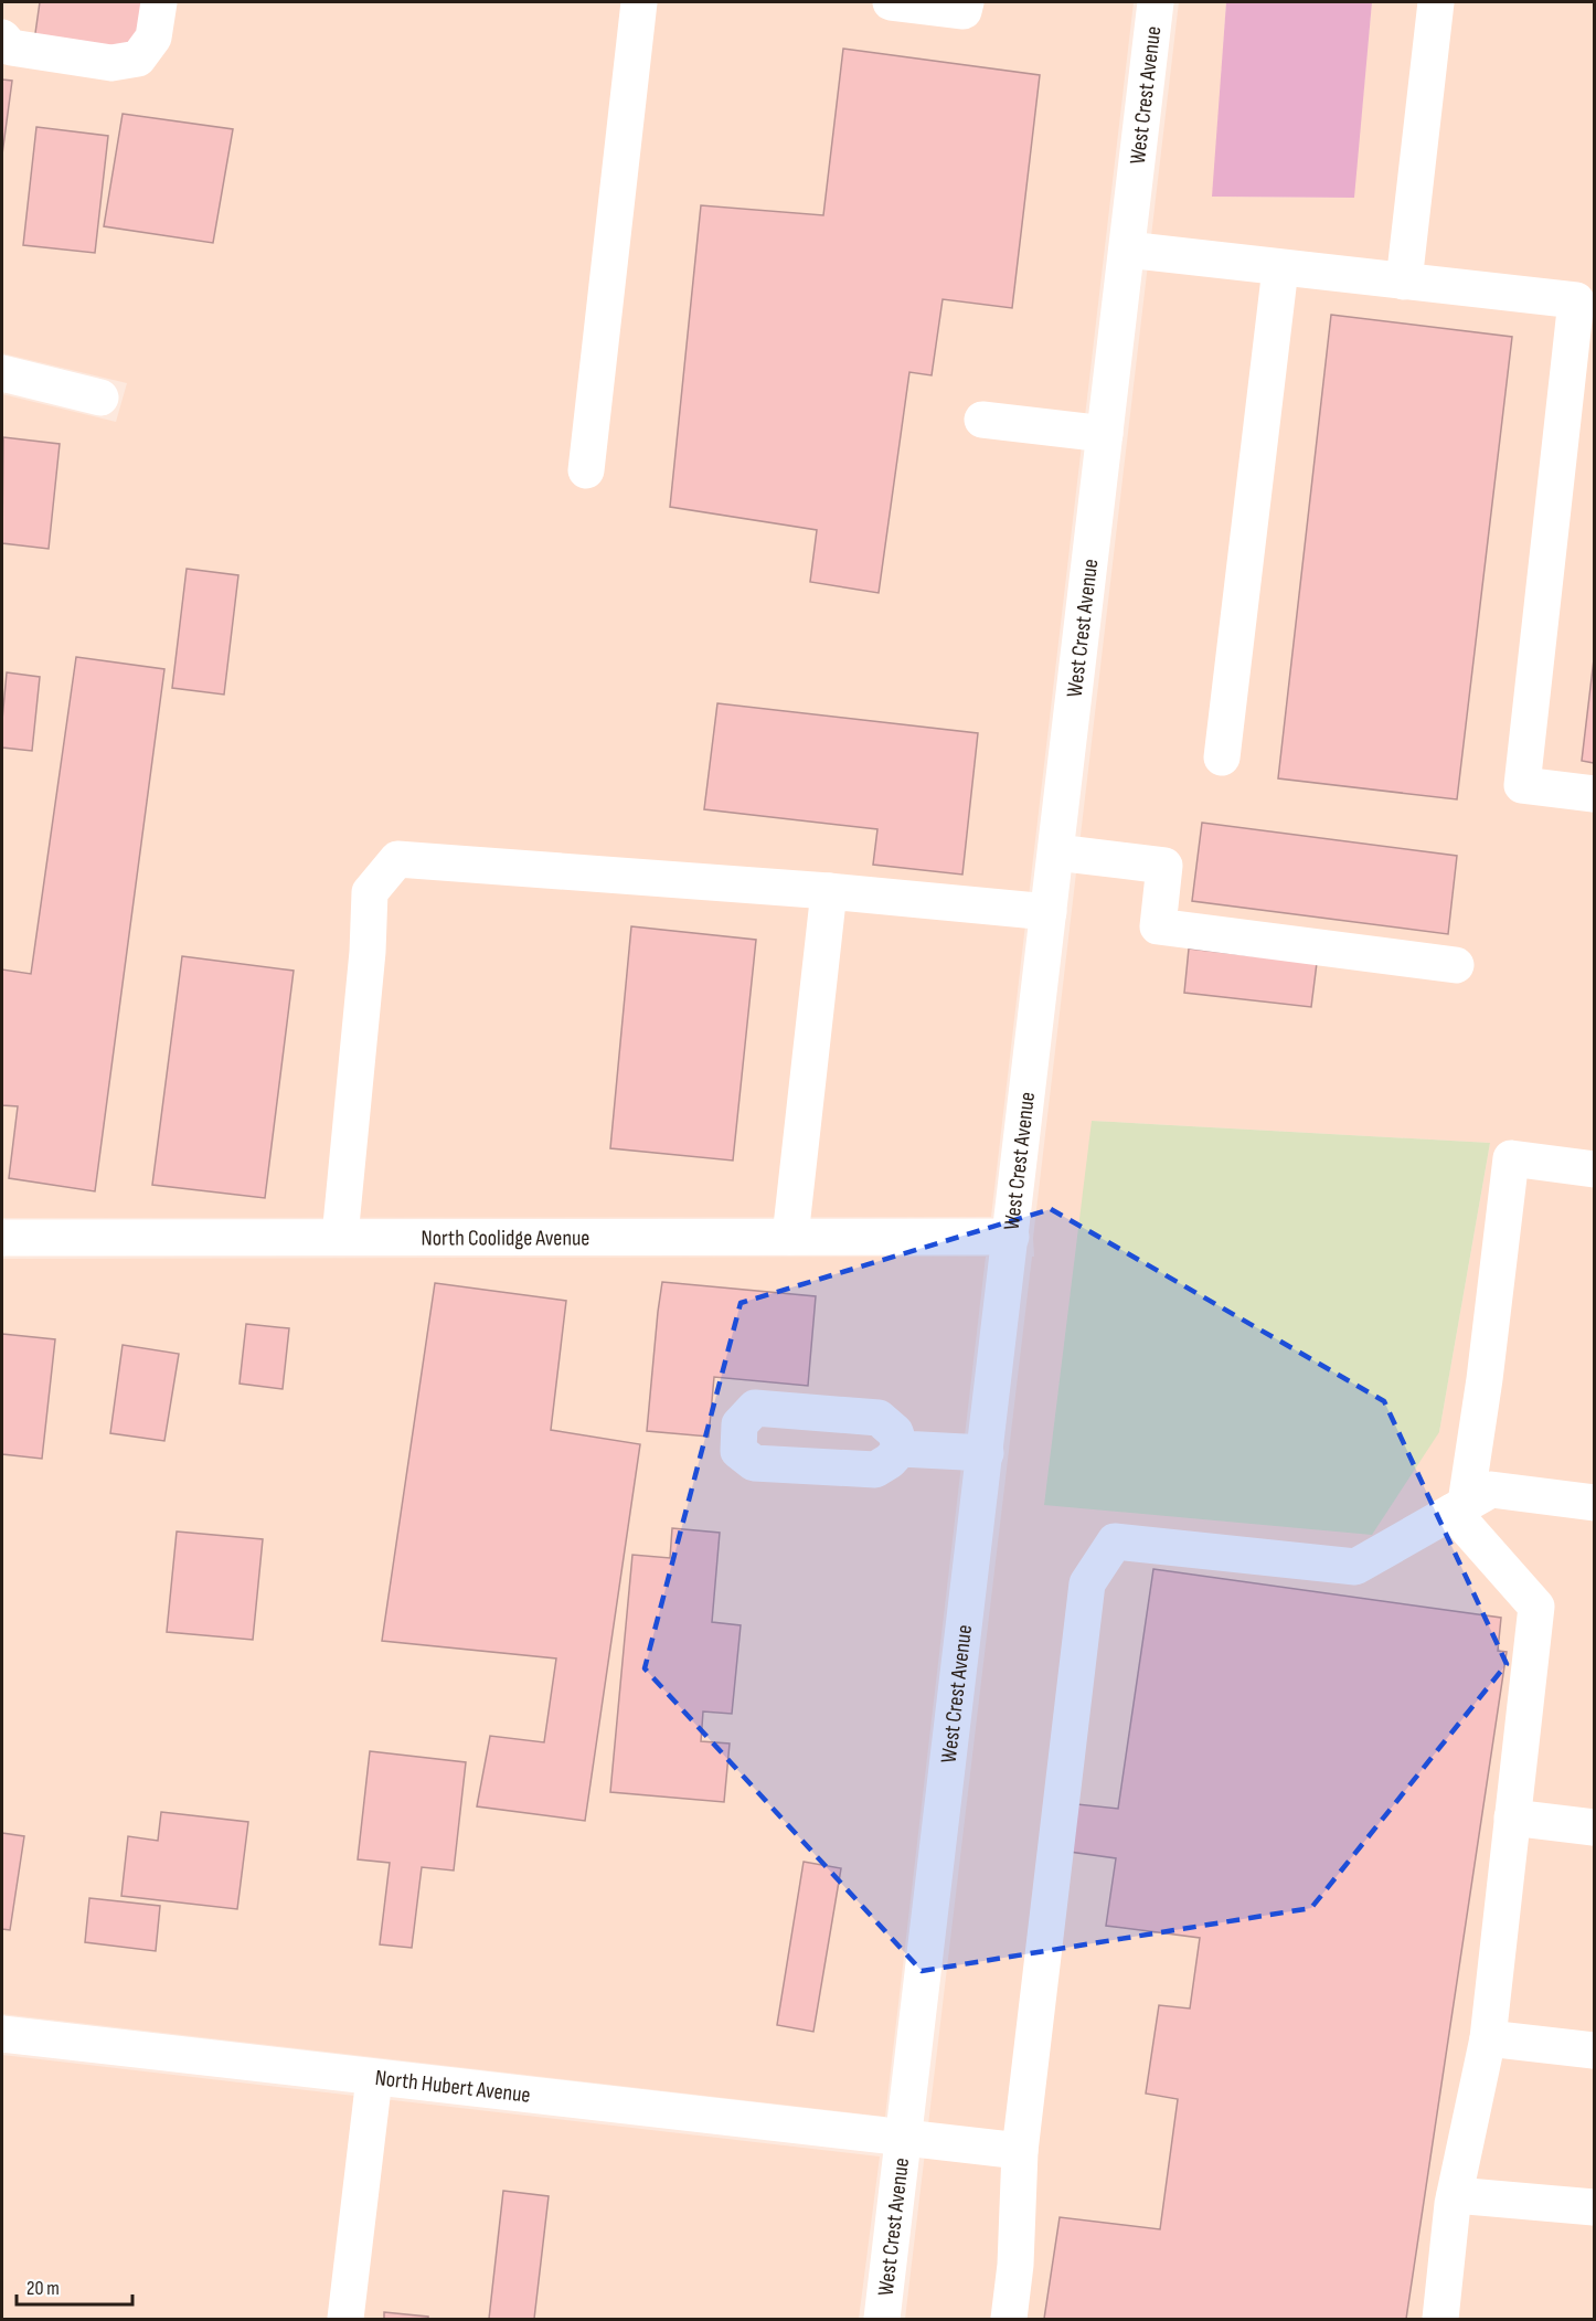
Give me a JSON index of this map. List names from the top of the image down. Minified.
{"streets":{"street":["West Crest Avenue","North Coolidge Avenue","North Hubert Avenue"]},"crossings":[["West Crest Avenue","North Coolidge Avenue"],["West Crest Avenue","North Hubert Avenue"]],"scale_bar":"20 m"}
